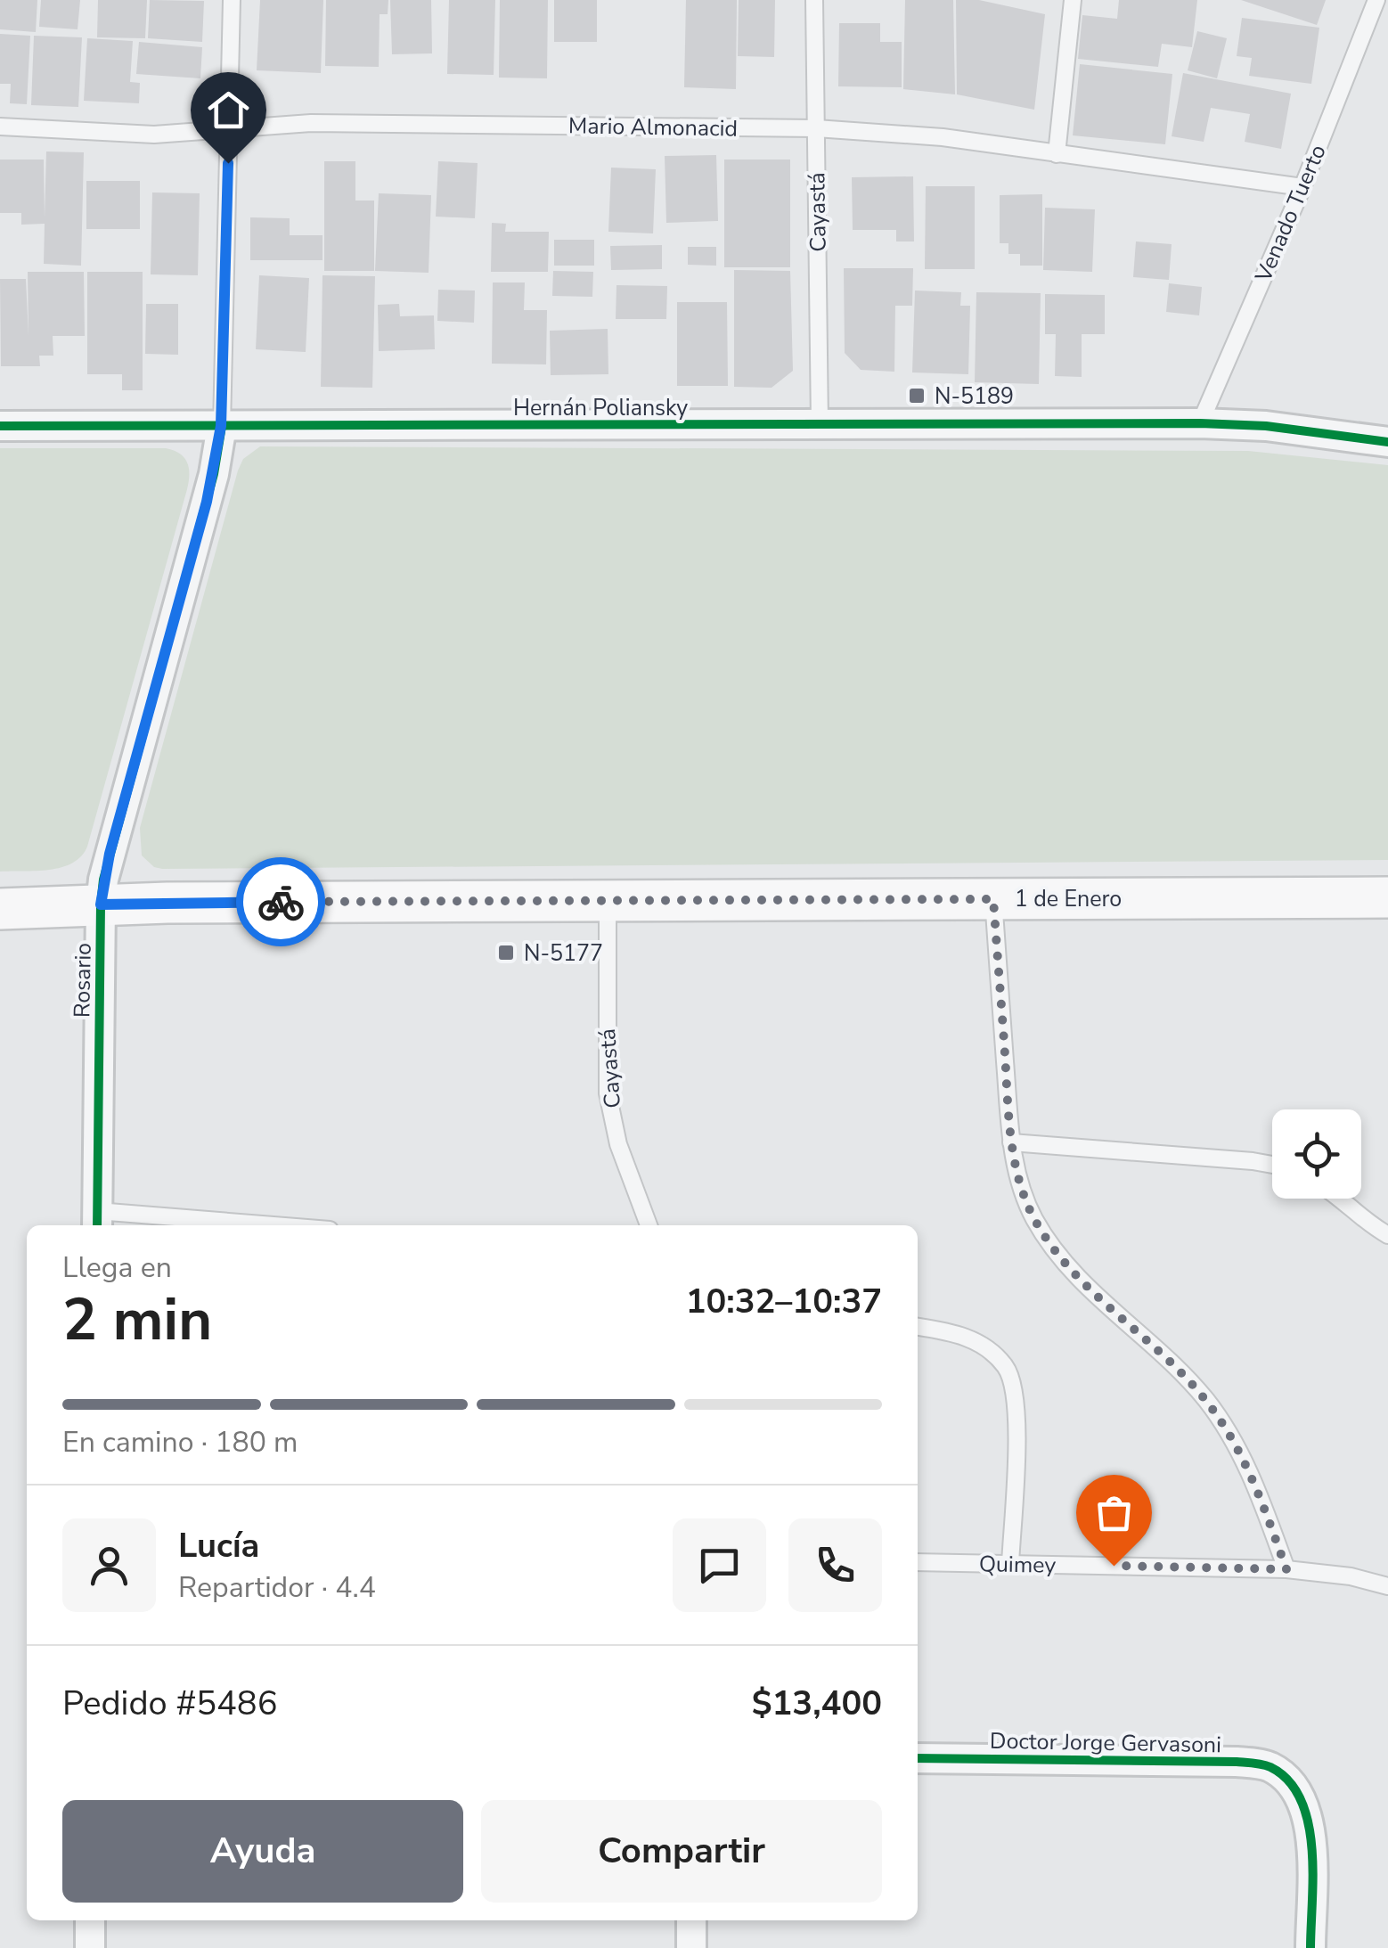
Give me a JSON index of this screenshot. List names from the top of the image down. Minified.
{"streets":{"main road":["1 de Enero"],"street":["Hernán Poliansky","Rosario","Doctor Jorge Gervasoni"],"lane":["Mario Almonacid","Cayastá","Venado Tuerto","Quimey"]},"crossings":[["Mario Almonacid","Cayastá"],["Mario Almonacid","Venado Tuerto"],["Mario Almonacid","Rosario"],["Cayastá","Hernán Poliansky"],["Cayastá","1 de Enero"],["Venado Tuerto","Hernán Poliansky"],["Hernán Poliansky","Rosario"],["1 de Enero","Rosario"]],"places":{"transit":["N-5189","N-5177"]},"page":{"heading":["2 min","Llega en","10:32–10:37"],"panel":["Lucía","Repartidor · 4.4","Pedido #5486","$13,400"],"bar":"En camino · 180 m","buttons":["Ayuda","Compartir"]}}
